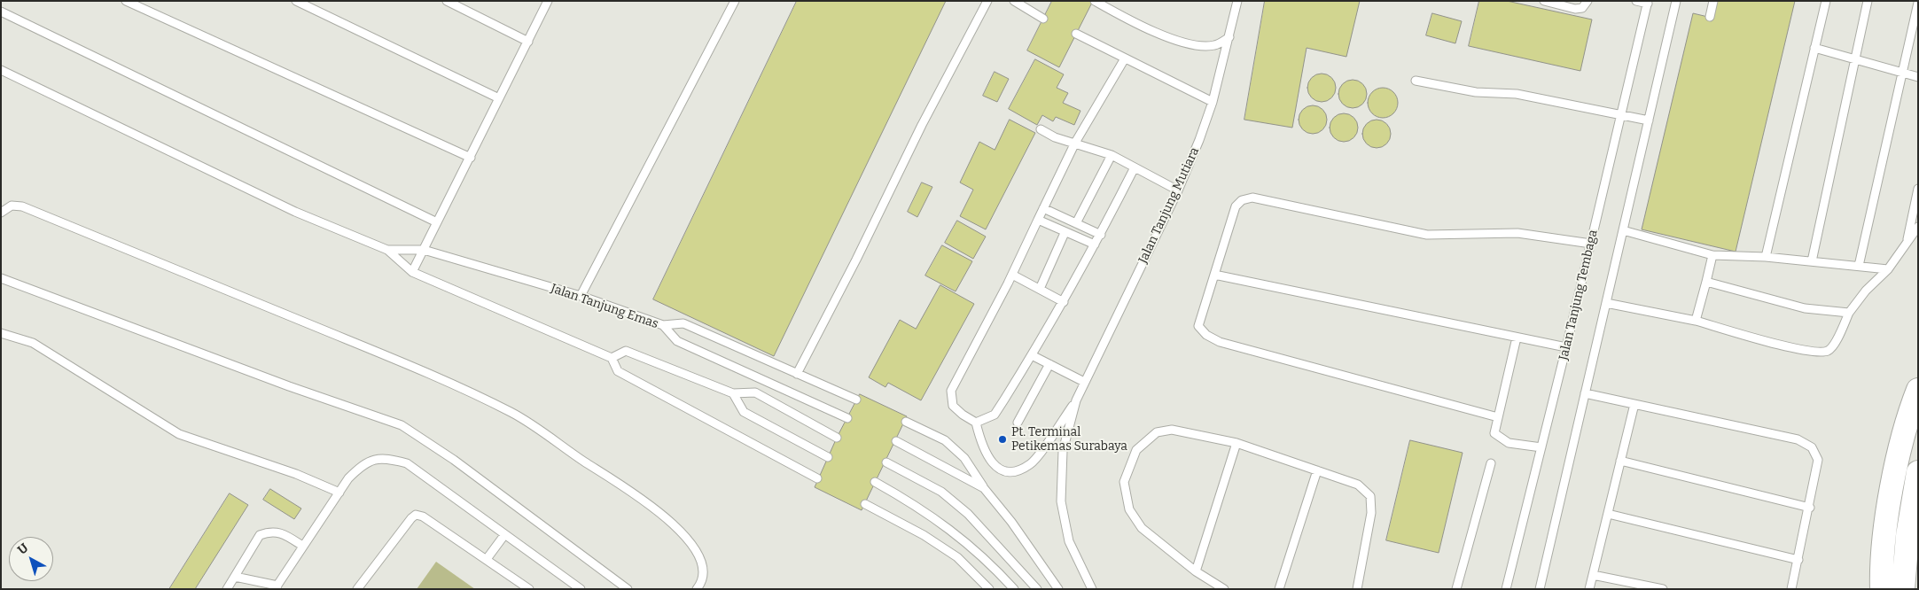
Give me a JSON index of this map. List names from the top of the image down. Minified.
{"streets":{"lane":["Jalan Tanjung Mutiara","Jalan Tanjung Tembaga","Jalan Tanjung Emas"]},"places":["Pt. Terminal Petikemas Surabaya"],"north":"top left"}
